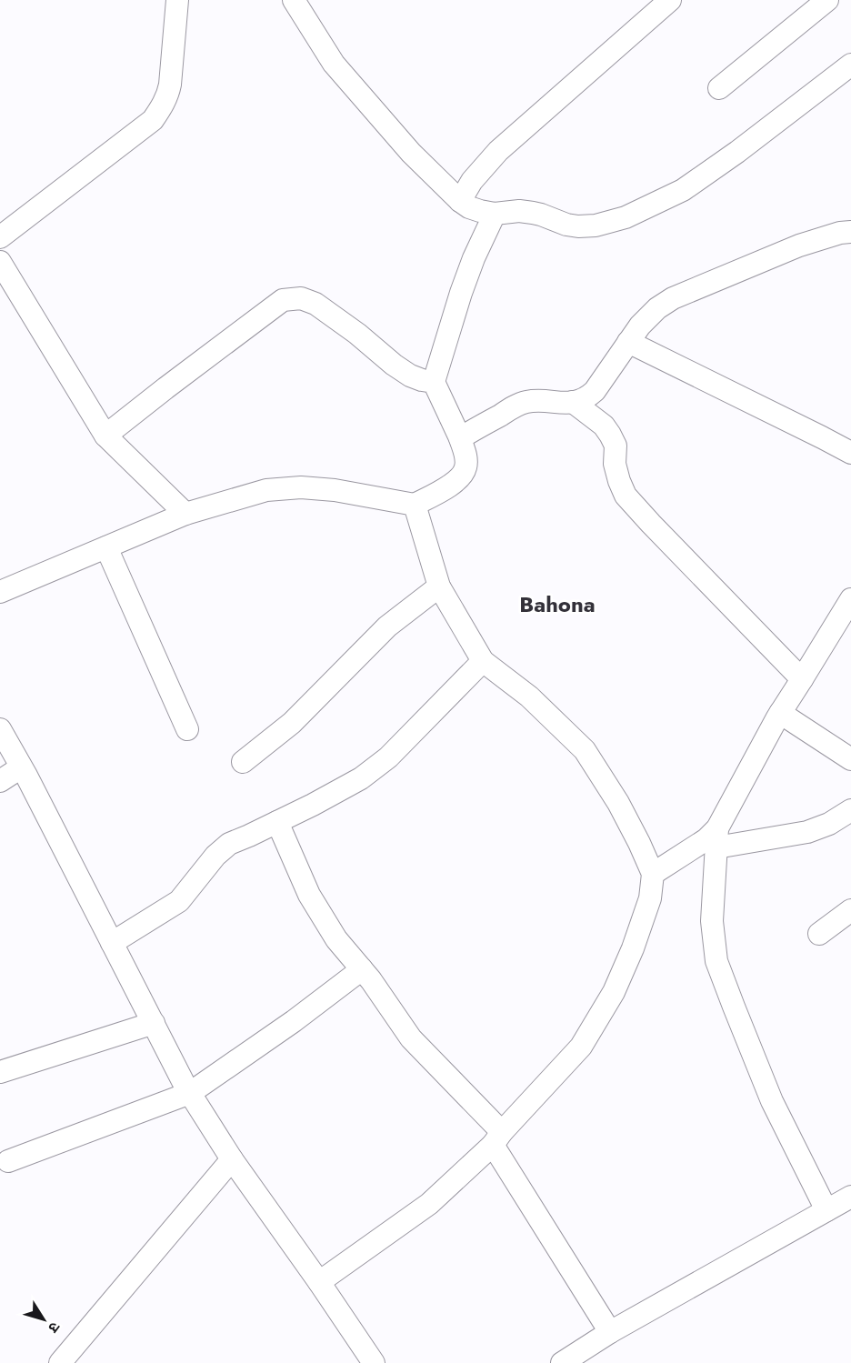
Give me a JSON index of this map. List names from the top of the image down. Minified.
{"districts":["Bahona"],"north":"bottom right"}
